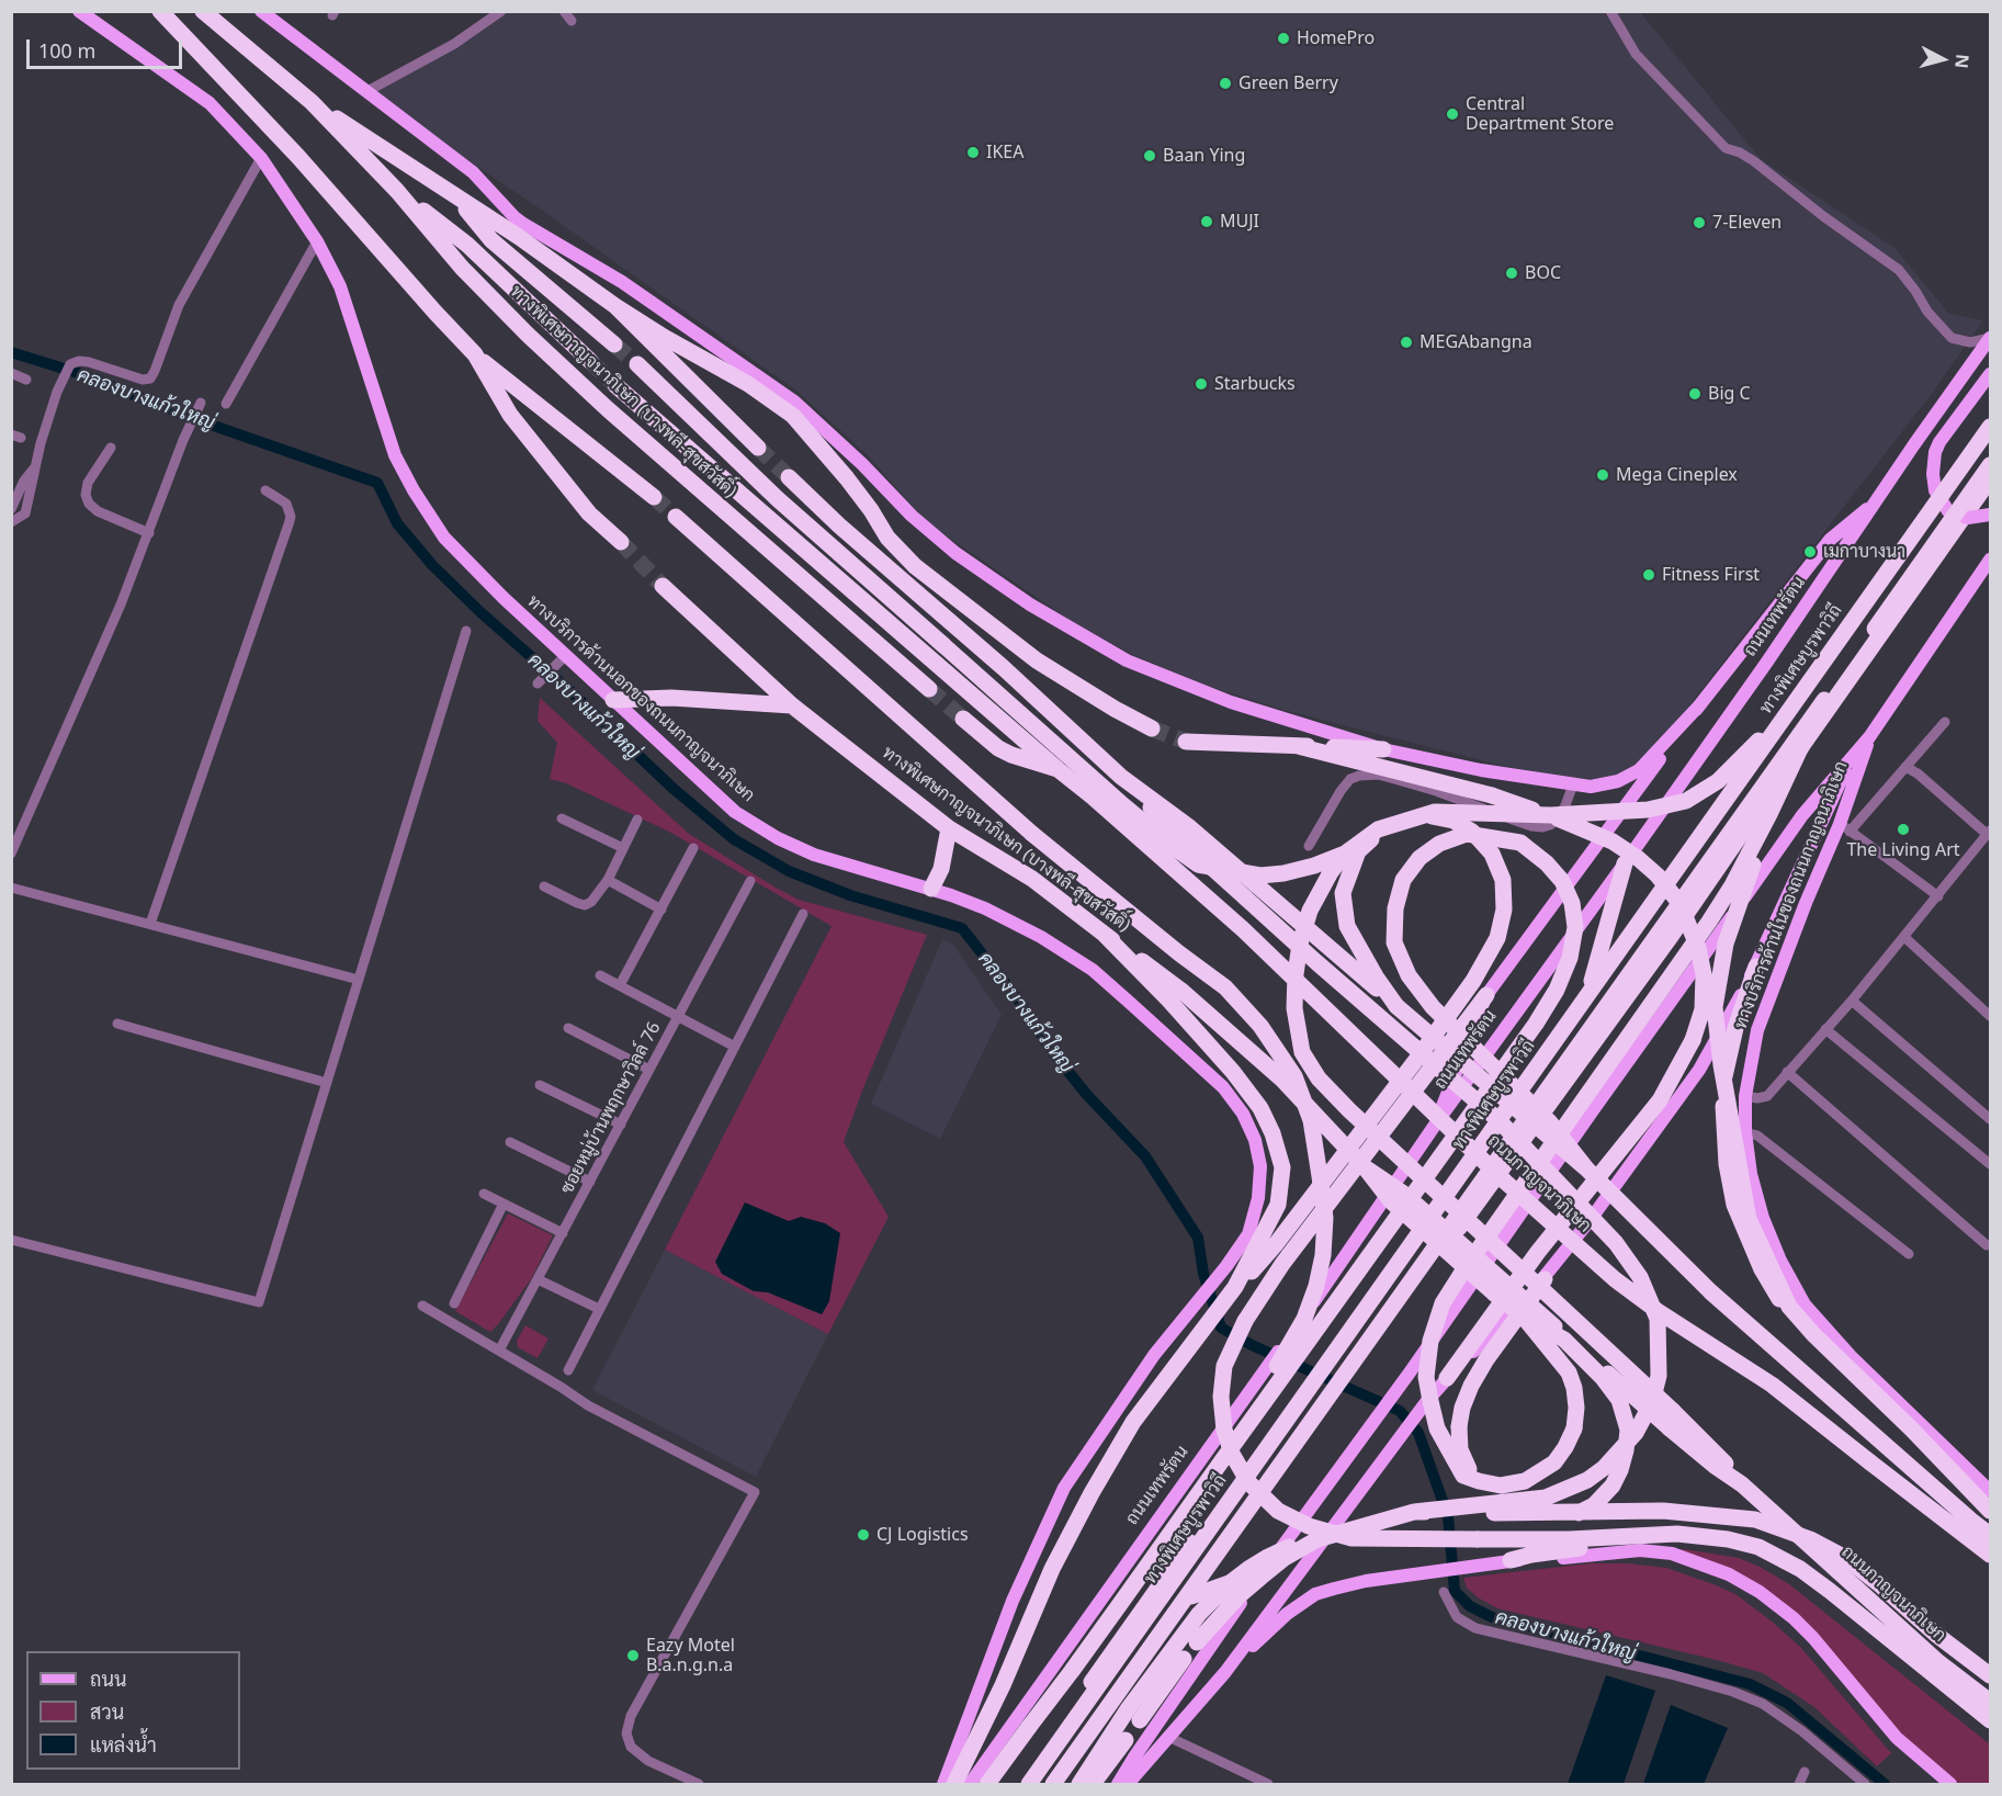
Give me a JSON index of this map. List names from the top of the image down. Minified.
{"streets":{"highway":["ทางพิเศษกาญจนาภิเษก (บางพลี-สุขสวัสดิ์)","ทางพิเศษบูรพาวิถี","ถนนกาญจนาภิเษก"],"main road":["ถนนเทพรัตน","ทางบริการด้านนอกของถนนกาญจนาภิเษก","ทางบริการด้านในของถนนกาญจนาภิเษก"],"street":["ซอยหมู่บ้านพฤกษาวิลล์ 76"]},"crossings":[["ทางพิเศษกาญจนาภิเษก (บางพลี-สุขสวัสดิ์)","ถนนกาญจนาภิเษก"]],"water":["คลองบางแก้วใหญ่"],"places":["HomePro","Green Berry","Central Department Store","IKEA","Baan Ying","MUJI","7-Eleven","BOC","MEGAbangna","Starbucks","Big C","Mega Cineplex","เมกาบางนา","Fitness First","The Living Art","CJ Logistics","Eazy Motel B.a.n.g.n.a"],"legend":["ถนน","สวน","แหล่งน้ำ"],"scale_bar":"100 m","north":"right"}
